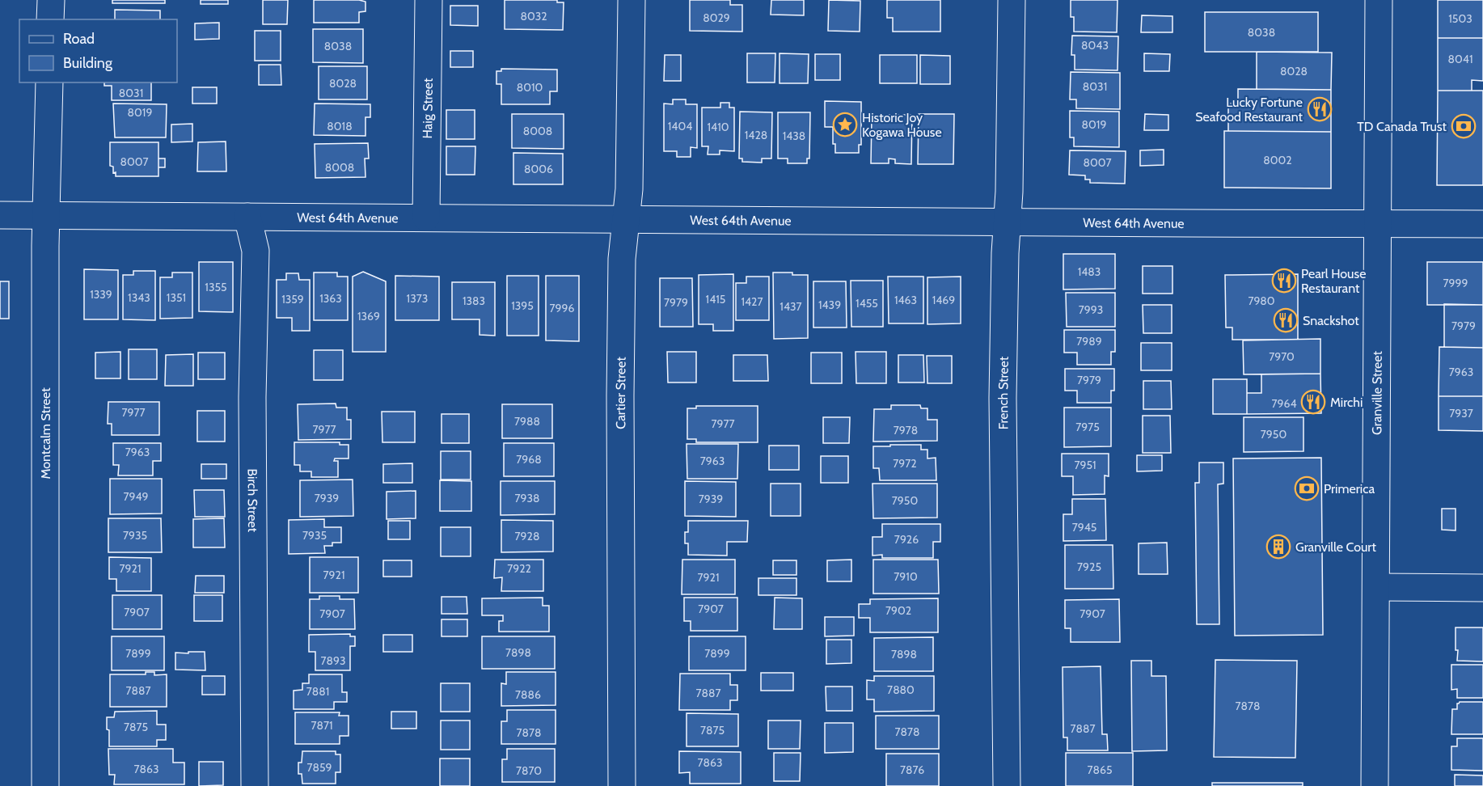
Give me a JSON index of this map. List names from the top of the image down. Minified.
{"streets":{"main road":["Haig Street","West 64th Avenue","Cartier Street","French Street","Granville Street","Montcalm Street","Birch Street"]},"crossings":[["Haig Street","West 64th Avenue"],["West 64th Avenue","Cartier Street"],["West 64th Avenue","French Street"],["West 64th Avenue","Granville Street"],["West 64th Avenue","Montcalm Street"],["West 64th Avenue","Birch Street"]],"places":{"restaurant":["Lucky Fortune Seafood Restaurant","Pearl House Restaurant","Snackshot","Mirchi"],"place":["Historic Joy Kogawa House"],"bank":["TD Canada Trust","Primerica"],"building":["Granville Court"]},"house_numbers":["8032","8029","1503","8038","8043","8038","8041","8028","8028","8031","8010","8031","8019","8019","8018","1404","1410","8008","1428","1438","8002","8007","8007","8008","8006","1483","7999","1355","1339","1343","1351","1363","1373","1359","1415","1463","1469","1383","7980","1427","7979","1455","1439","1395","1437","7996","7993","1369","7979","7989","7970","7963","7979","7964","7977","7937","7988","7977","7975","7977","7978","7950","7963","7968","7963","7972","7951","7949","7939","7938","7939","7950","7945","7935","7935","7928","7926","7925","7921","7922","7921","7910","7921","7907","7902","7907","7907","7907","7898","7899","7899","7898","7893","7880","7887","7881","7887","7886","7878","7871","7875","7887","7875","7878","7878","7863","7859","7863","7876","7865","7870"],"legend":["Road","Building"]}
